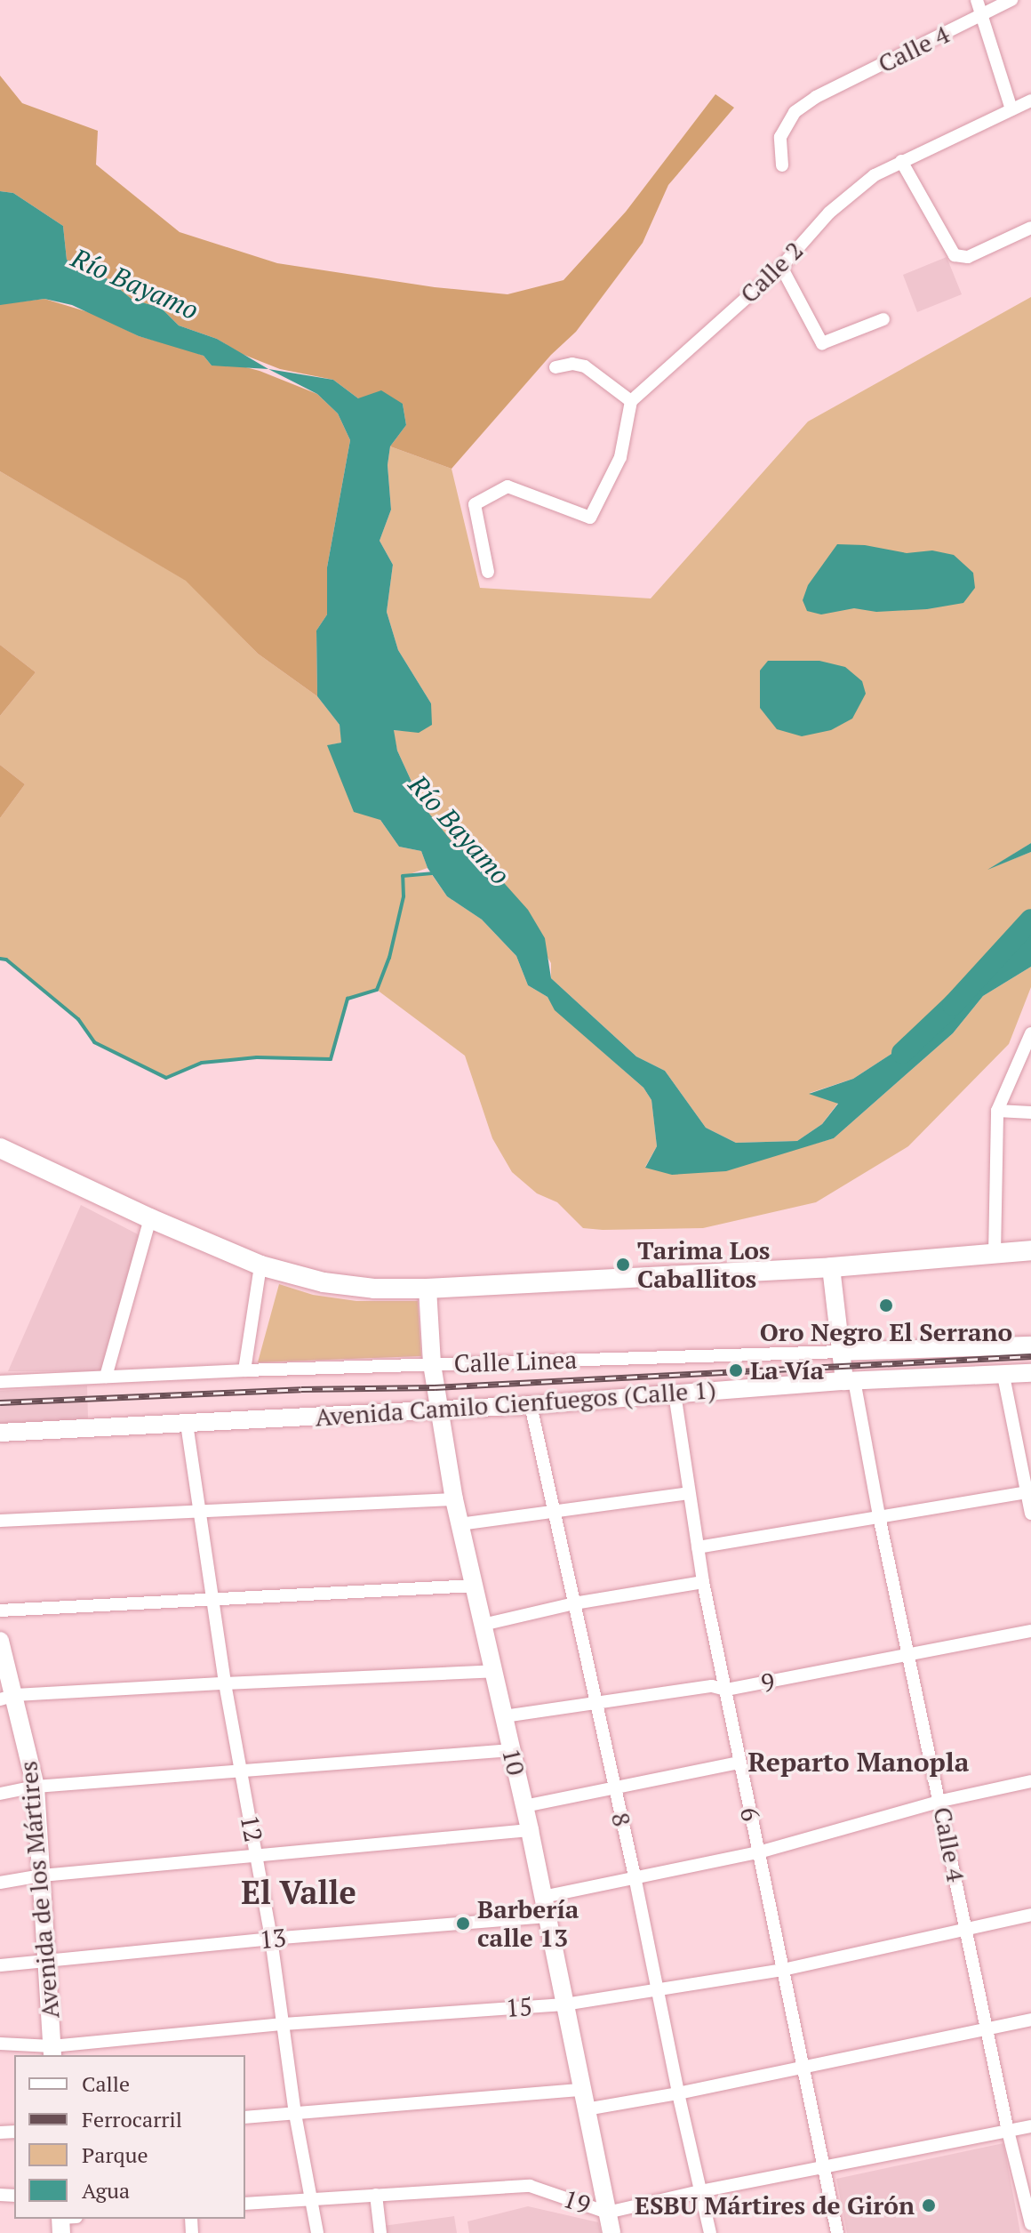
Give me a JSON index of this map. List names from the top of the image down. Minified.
{"streets":{"street":["Calle 4","Calle 2","Calle Linea","Avenida Camilo Cienfuegos (Calle 1)","9","10","6","8","12","Avenida de los Mártires","13","15","19"]},"crossings":[["Calle 4","Calle Linea"],["Calle 4","Avenida Camilo Cienfuegos (Calle 1)"],["Calle 4","9"],["Calle 4","15"],["Calle 4","19"],["Calle Linea","10"],["Avenida Camilo Cienfuegos (Calle 1)","10"],["Avenida Camilo Cienfuegos (Calle 1)","6"],["Avenida Camilo Cienfuegos (Calle 1)","8"],["Avenida Camilo Cienfuegos (Calle 1)","12"],["9","10"],["9","6"],["9","8"],["10","13"],["10","15"],["10","19"],["6","15"],["6","19"],["8","15"],["8","19"],["12","13"],["12","15"],["12","19"],["Avenida de los Mártires","13"],["Avenida de los Mártires","15"]],"districts":["Reparto Manopla","El Valle"],"water":["Río Bayamo"],"places":["Tarima Los Caballitos","Oro Negro El Serrano","La Vía","Barbería calle 13","ESBU Mártires de Girón"],"legend":["Calle","Ferrocarril","Parque","Agua"]}
